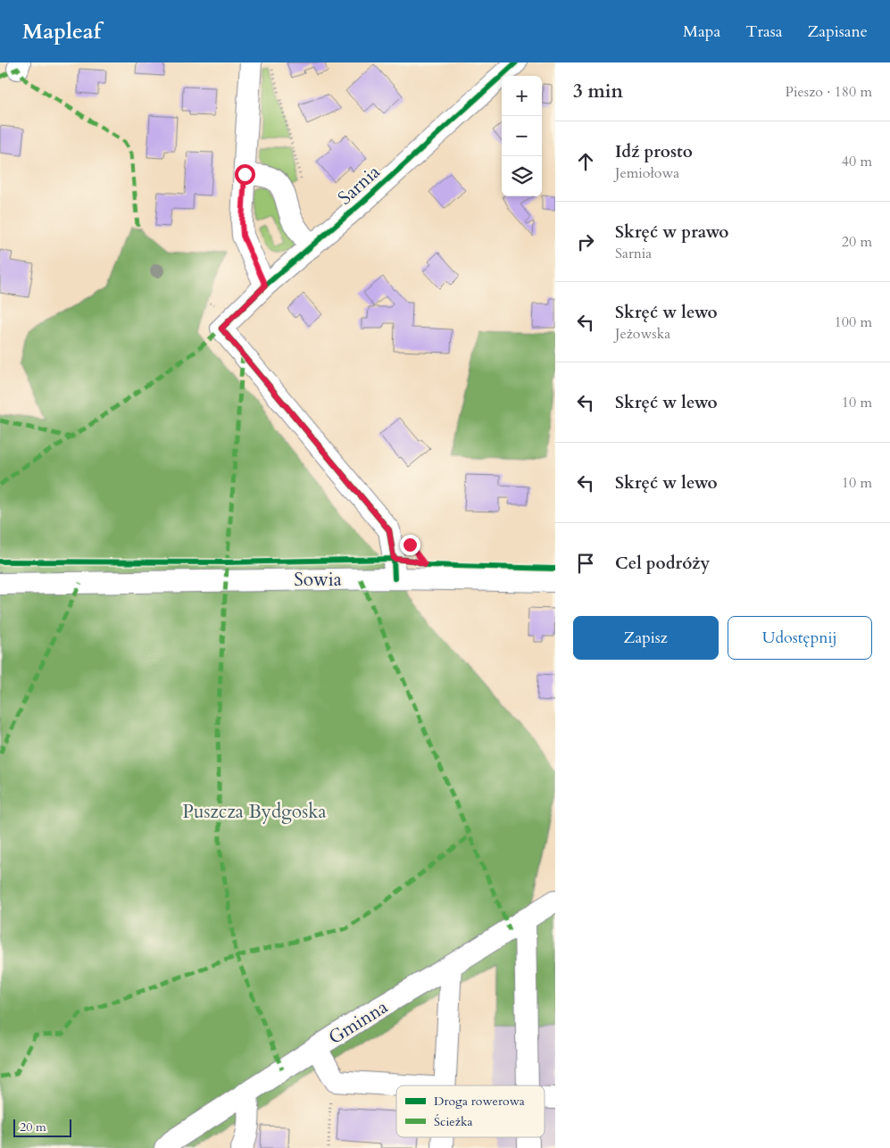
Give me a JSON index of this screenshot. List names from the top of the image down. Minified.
{"streets":{"street":["Sarnia","Sowia","Gminna"]},"crossings":[["Sarnia","Sowia"]],"parks":["Puszcza Bydgoska"],"legend":["Droga rowerowa","Ścieżka"],"scale_bar":"20 m","page":{"header":"Mapleaf","nav":["Mapa","Trasa","Zapisane"],"heading":["3 min","Pieszo · 180 m"],"map_buttons":["+","−"],"list":[["Idź prosto","Jemiołowa","40 m"],["Skręć w prawo","Sarnia","20 m"],["Skręć w lewo","Jeżowska","100 m"],["Skręć w lewo","10 m"],["Skręć w lewo","10 m"],"Cel podróży"],"buttons":["Zapisz","Udostępnij"],"scale":"20 m"}}
